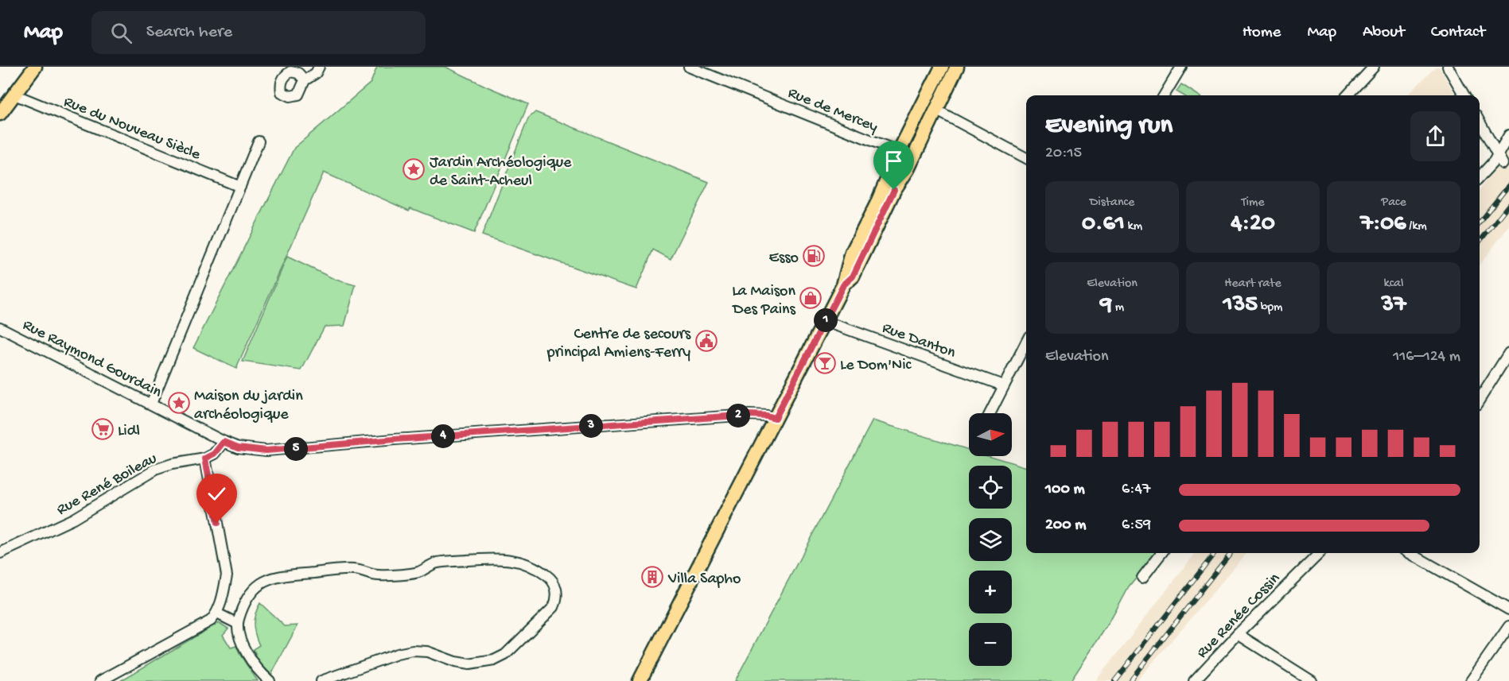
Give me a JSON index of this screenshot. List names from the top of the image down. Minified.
{"streets":{"street":["Rue de Mercey","Rue du Nouveau Siècle","Rue Danton","Rue Raymond Gourdain","Rue René Boileau","Rue Renée Cossin"]},"places":{"place":["Jardin Archéologique de Saint-Acheul","Maison du jardin archéologique"],"fuel station":["Esso"],"shop":["La Maison Des Pains"],"public building":["Centre de secours principal Amiens-Ferry"],"bar":["Le Dom'Nic"],"supermarket":["Lidl"],"building":["Villa Sapho"]},"north":"right","page":{"header":"Map","search":"Search here","nav":["Home","Map","About","Contact"],"heading":["Evening run","20:15"],"stats":[["Distance","0.61 km"],["Time","4:20"],["Pace","7:06 /km"],["Elevation","9 m"],["Heart rate","135 bpm"],["kcal","37"]],"pins":["1","2","3","4","5"],"chart":["Elevation","116–124 m"],"map_buttons":["+","−"],"list":[{"name":"100 m","note":"6:47"},{"name":"200 m","note":"6:59"}]}}
